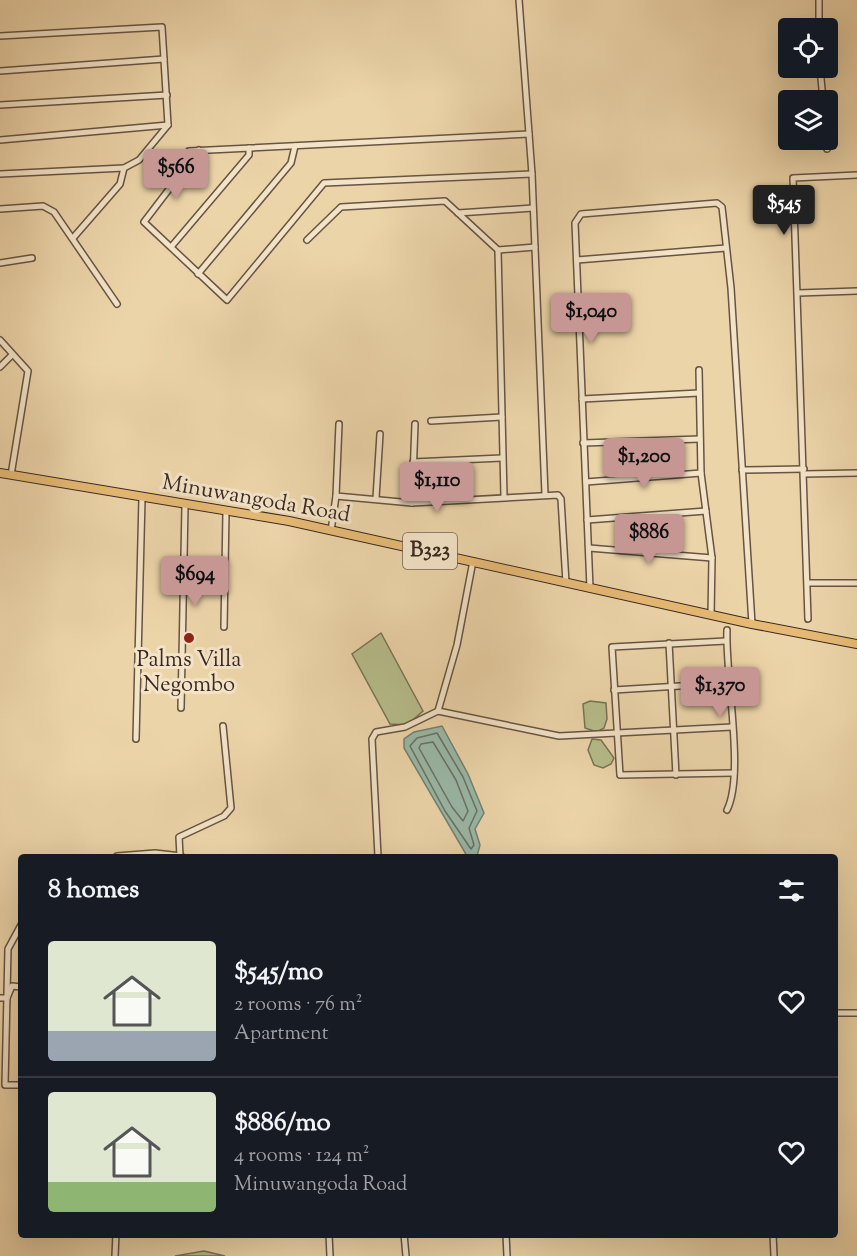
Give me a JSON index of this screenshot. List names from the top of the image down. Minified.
{"streets":{"main road":["Minuwangoda Road","B323"]},"places":["Palms Villa Negombo"],"page":{"price":["$566","$545","$1,040","$1,200","$1,110","$886","$694","$1,370"],"heading":"8 homes","list":[{"name":"$545/mo","note":"2 rooms · 76 m² · Apartment"},{"name":"$886/mo","note":"4 rooms · 124 m² · Minuwangoda Road"}]}}
